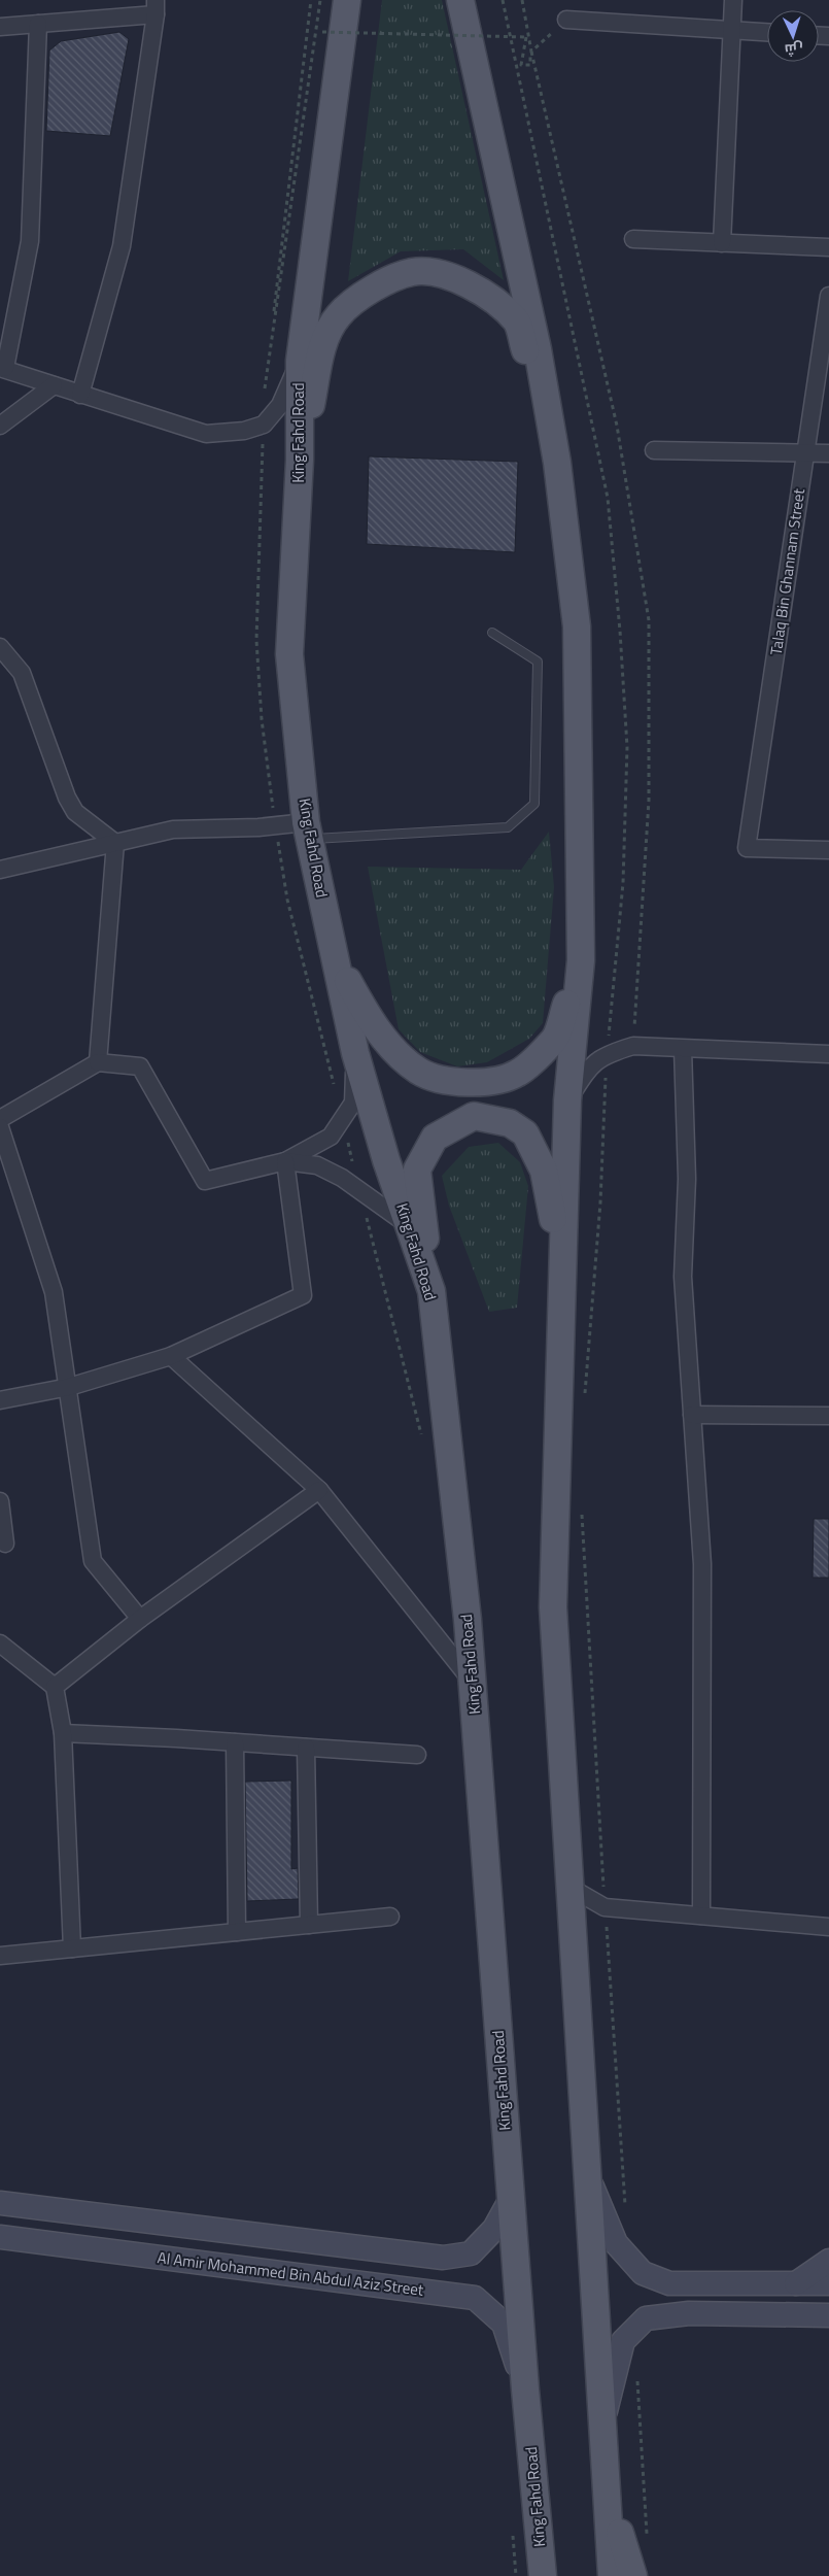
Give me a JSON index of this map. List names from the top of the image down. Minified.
{"streets":{"main road":["King Fahd Road","Al Amir Mohammed Bin Abdul Aziz Street"],"street":["Talaq Bin Ghannam Street"]},"crossings":[["King Fahd Road","Al Amir Mohammed Bin Abdul Aziz Street"]],"north":"bottom"}
